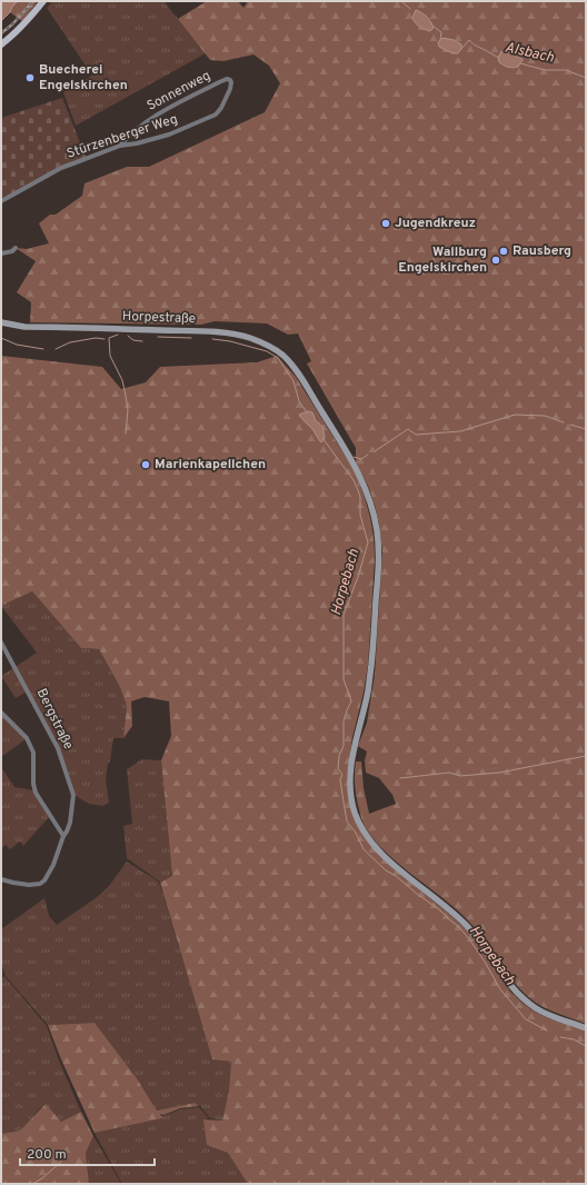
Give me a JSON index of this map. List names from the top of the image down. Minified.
{"streets":{"street":["Sonnenweg","Stürzenberger Weg","Horpestraße","Bergstraße"]},"crossings":[["Sonnenweg","Stürzenberger Weg"]],"water":["Alsbach","Horpebach"],"places":["Buecherei Engelskirchen","Jugendkreuz","Rausberg","Wallburg Engelskirchen","Marienkapellchen"],"scale_bar":"200 m"}
